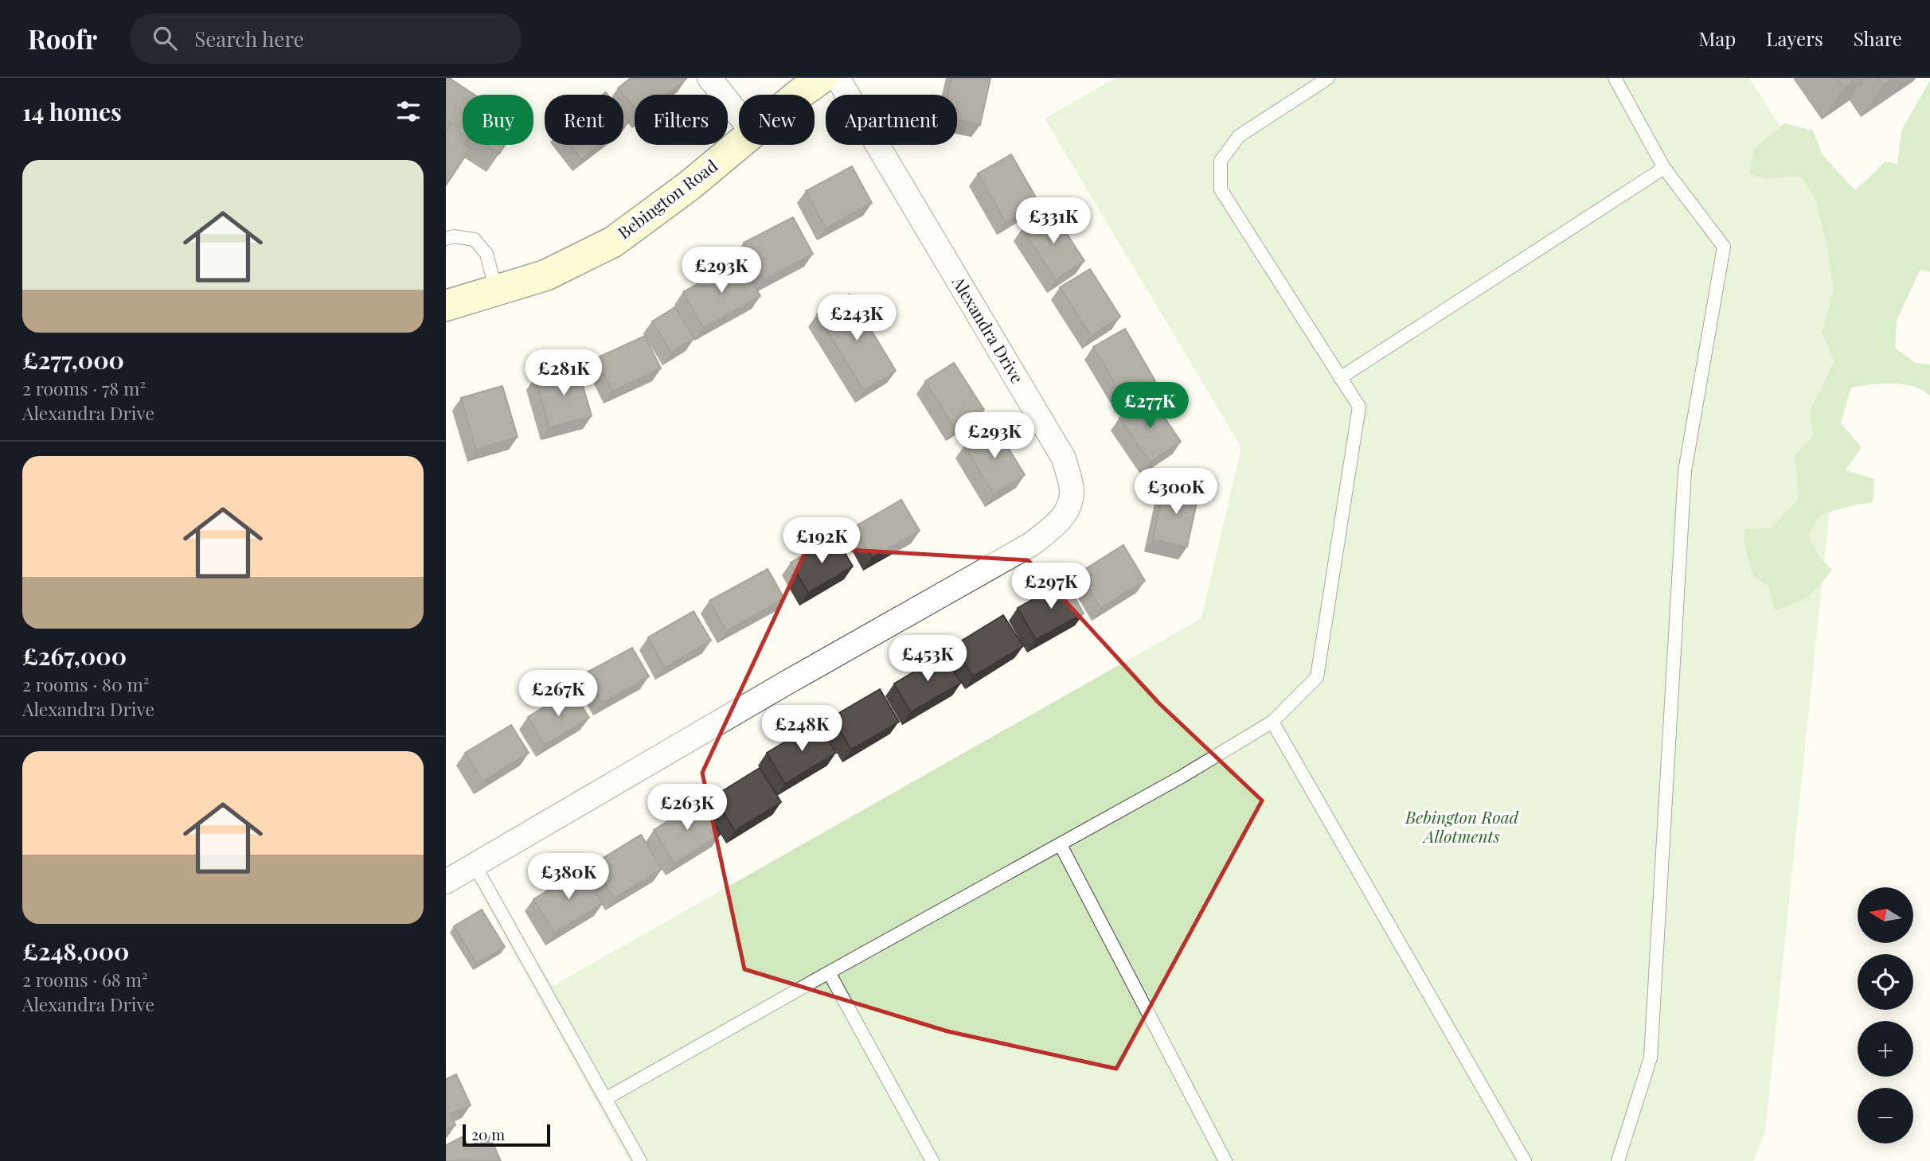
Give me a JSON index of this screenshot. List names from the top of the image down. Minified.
{"streets":{"main road":["Bebington Road"],"street":["Alexandra Drive"]},"parks":["Bebington Road Allotments"],"scale_bar":"20 m","north":"left","page":{"header":"Roofr","search":"Search here","nav":["Map","Layers","Share"],"heading":"14 homes","chip":["Buy","Rent","Filters","New","Apartment"],"list":[{"name":"£277,000","note":"2 rooms · 78 m² · Alexandra Drive"},{"name":"£267,000","note":"2 rooms · 80 m² · Alexandra Drive"},{"name":"£248,000","note":"2 rooms · 68 m² · Alexandra Drive"}],"price":["£331K","£293K","£243K","£281K","£277K","£293K","£300K","£192K","£297K","£453K","£267K","£248K","£263K","£380K"],"map_buttons":["+","−"],"scale":"20 m"}}
